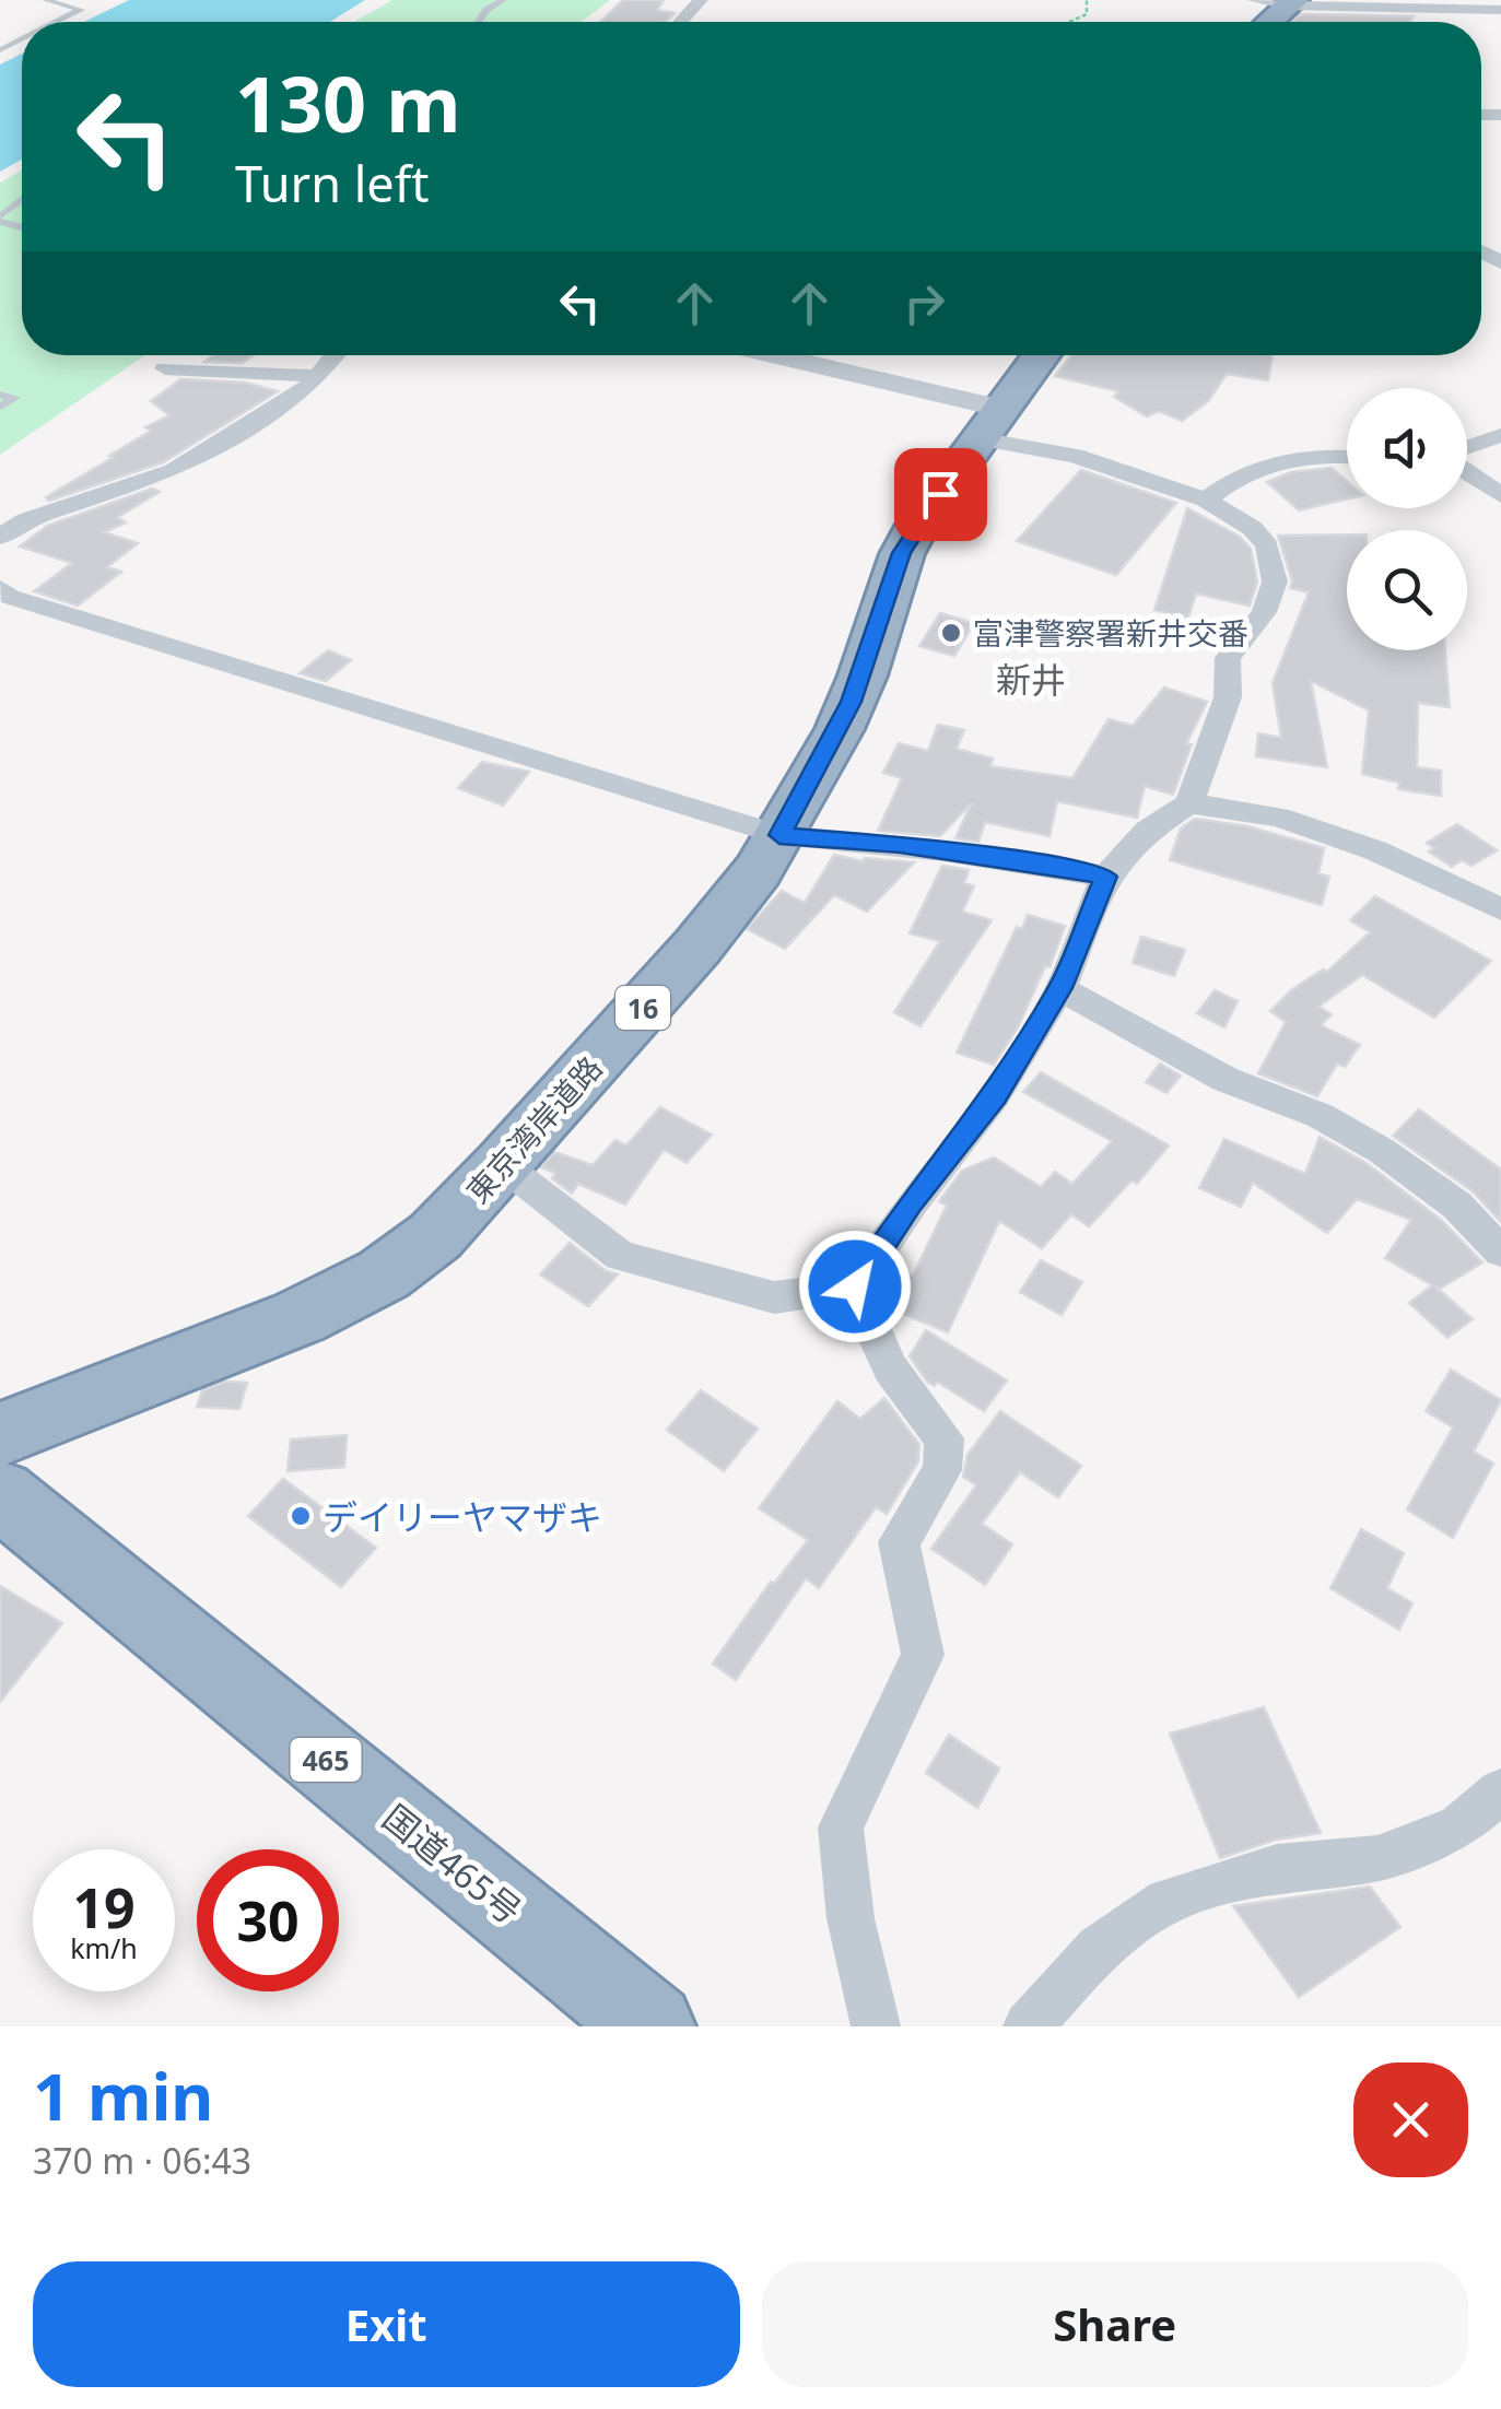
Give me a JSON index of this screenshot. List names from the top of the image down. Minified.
{"streets":{"highway":["16","東京湾岸道路","465","国道465号"]},"districts":["新井"],"places":["富津警察署新井交番","デイリーヤマザキ"],"page":{"turn":["130 m","Turn left"],"speed":"19 km/h","limit":"30","heading":["1 min","370 m · 06:43"],"buttons":["Exit","Share"]}}
